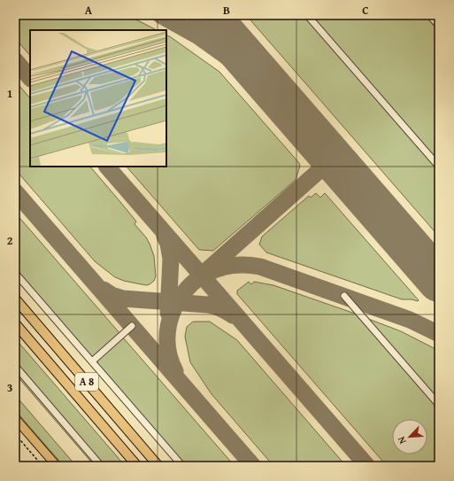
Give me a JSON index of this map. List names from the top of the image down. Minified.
{"streets":{"highway":["A 8"]},"north":"bottom left","grid":{"columns":["A","B","C"],"rows":["1","2","3"]}}
